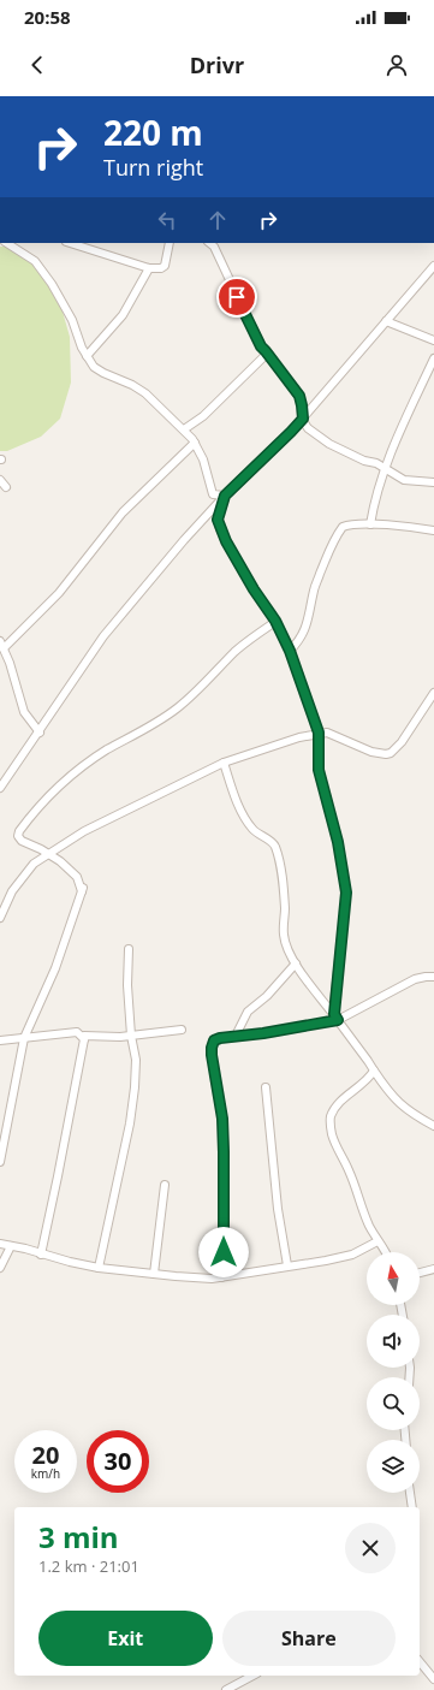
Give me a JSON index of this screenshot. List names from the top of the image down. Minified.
{"north":"top","page":{"status":"20:58","header":"Drivr","turn":["220 m","Turn right"],"speed":"20 km/h","limit":"30","heading":["3 min","1.2 km · 21:01"],"buttons":["Exit","Share"]}}
